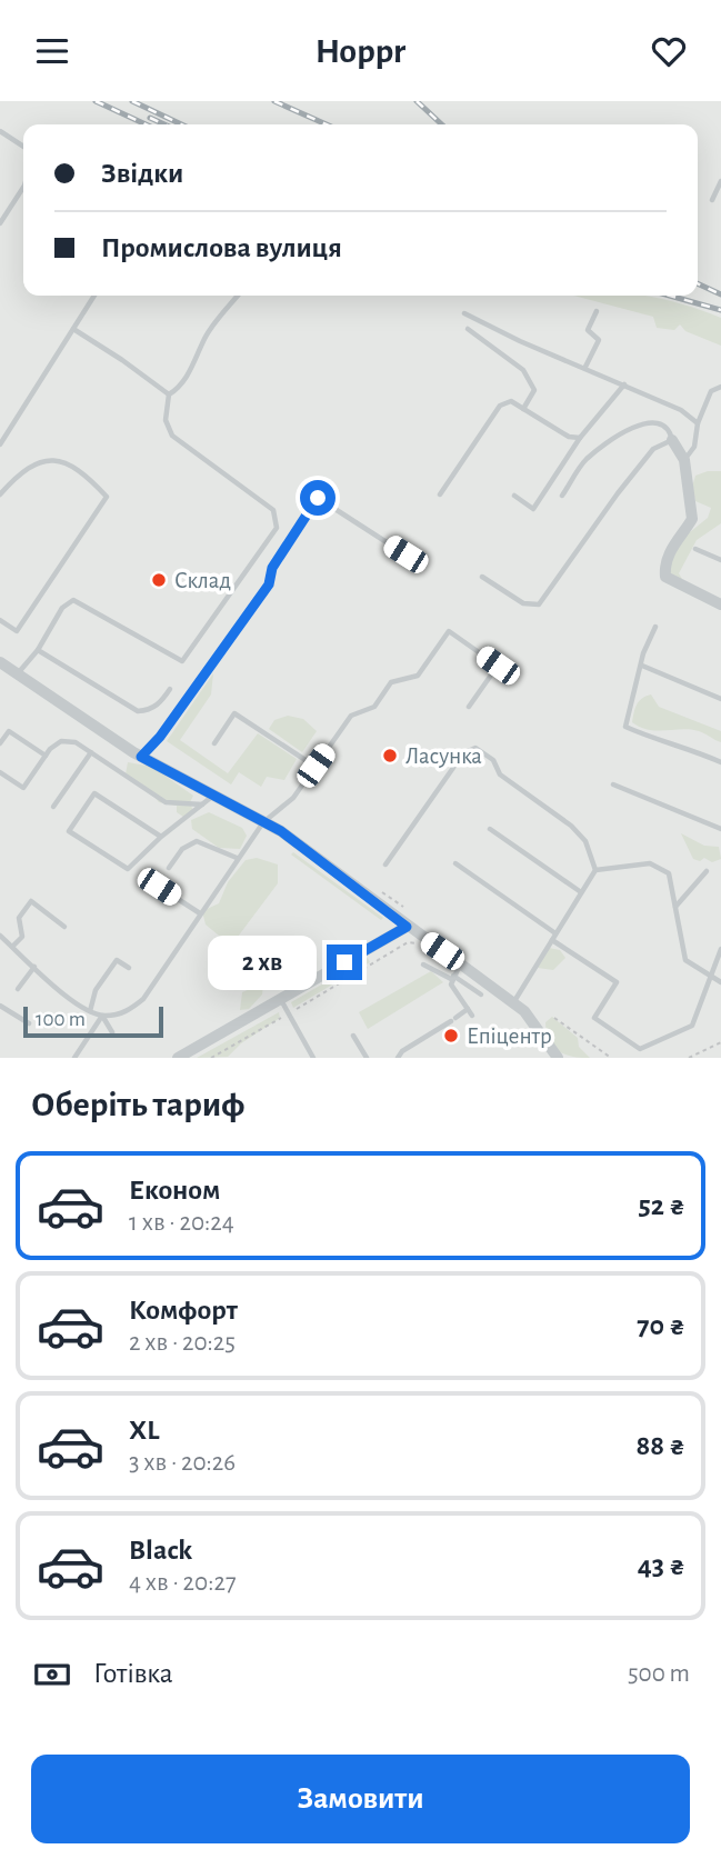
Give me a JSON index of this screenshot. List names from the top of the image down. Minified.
{"places":["Склад","Ласунка","Епіцентр"],"scale_bar":"100 m","page":{"header":"Hoppr","banner":["Звідки","Промислова вулиця"],"bubble":"2 хв","scale":"100 m","heading":"Оберіть тариф","list":[{"name":"Економ","note":"1 хв · 20:24","value":"52 ₴"},{"name":"Комфорт","note":"2 хв · 20:25","value":"70 ₴"},{"name":"XL","note":"3 хв · 20:26","value":"88 ₴"},{"name":"Black","note":"4 хв · 20:27","value":"43 ₴"}],"pay":["Готівка","500 m"],"buttons":"Замовити"}}
